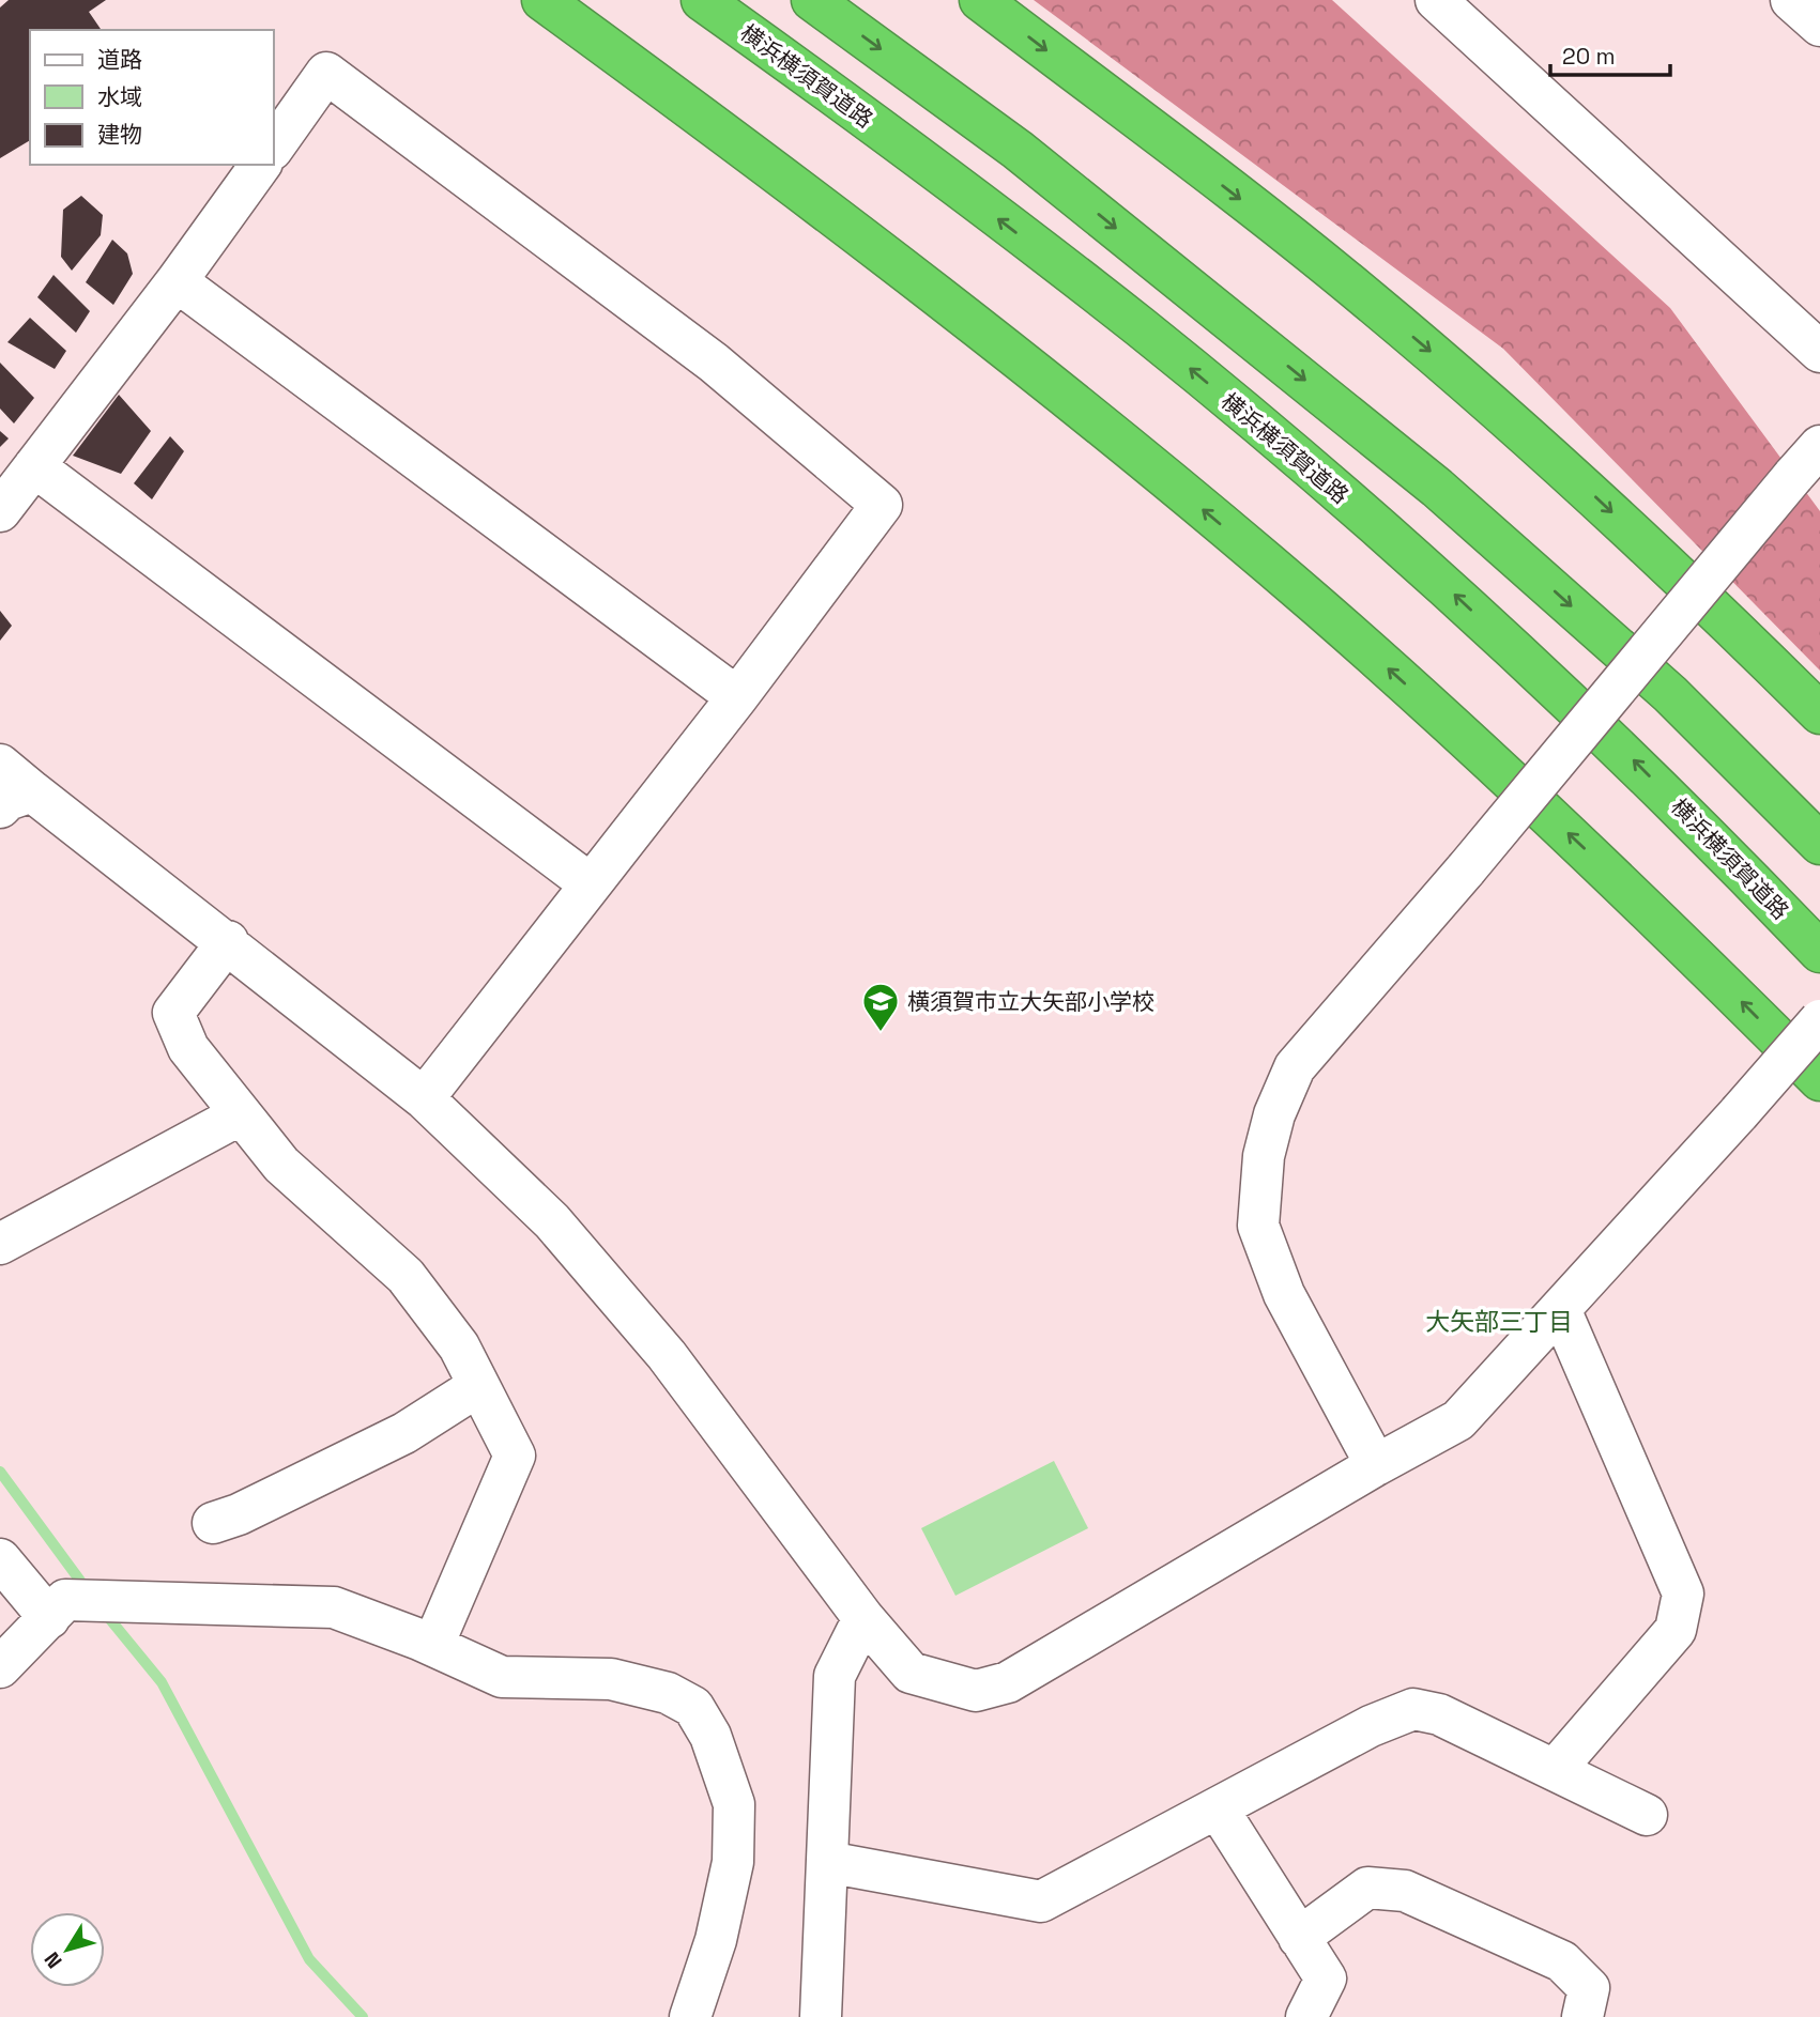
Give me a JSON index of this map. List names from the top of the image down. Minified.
{"streets":{"highway":["横浜横須賀道路"]},"districts":["大矢部三丁目"],"places":{"school or university":["横須賀市立大矢部小学校"]},"legend":["道路","水域","建物"],"scale_bar":"20 m","north":"bottom left"}
